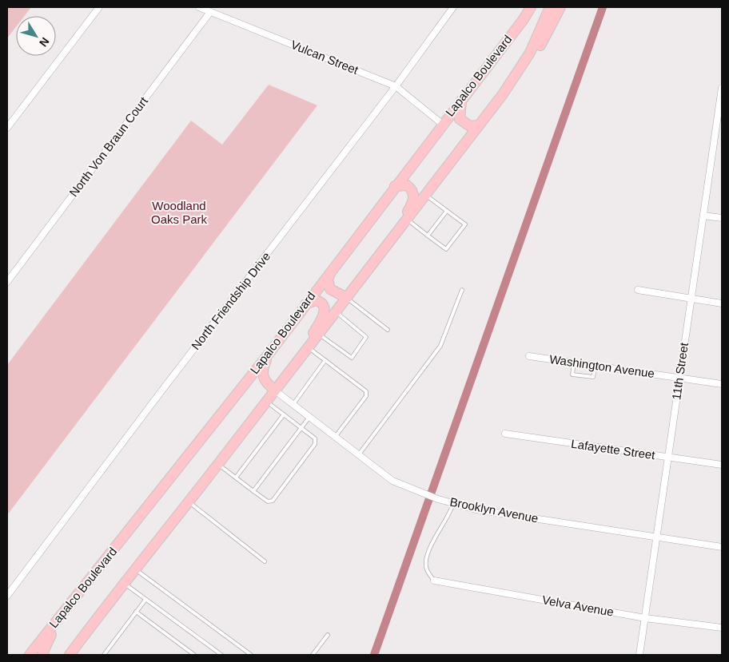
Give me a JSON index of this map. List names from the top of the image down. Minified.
{"streets":{"main road":["Lapalco Boulevard"],"street":["Vulcan Street","North Von Braun Court","North Friendship Drive","Washington Avenue","11th Street","Lafayette Street","Brooklyn Avenue","Velva Avenue"]},"crossings":[["Vulcan Street","Lapalco Boulevard"],["Vulcan Street","North Von Braun Court"],["Vulcan Street","North Friendship Drive"],["Washington Avenue","11th Street"],["11th Street","Lafayette Street"],["11th Street","Brooklyn Avenue"],["11th Street","Velva Avenue"]],"parks":["Woodland Oaks Park"],"north":"bottom right"}
